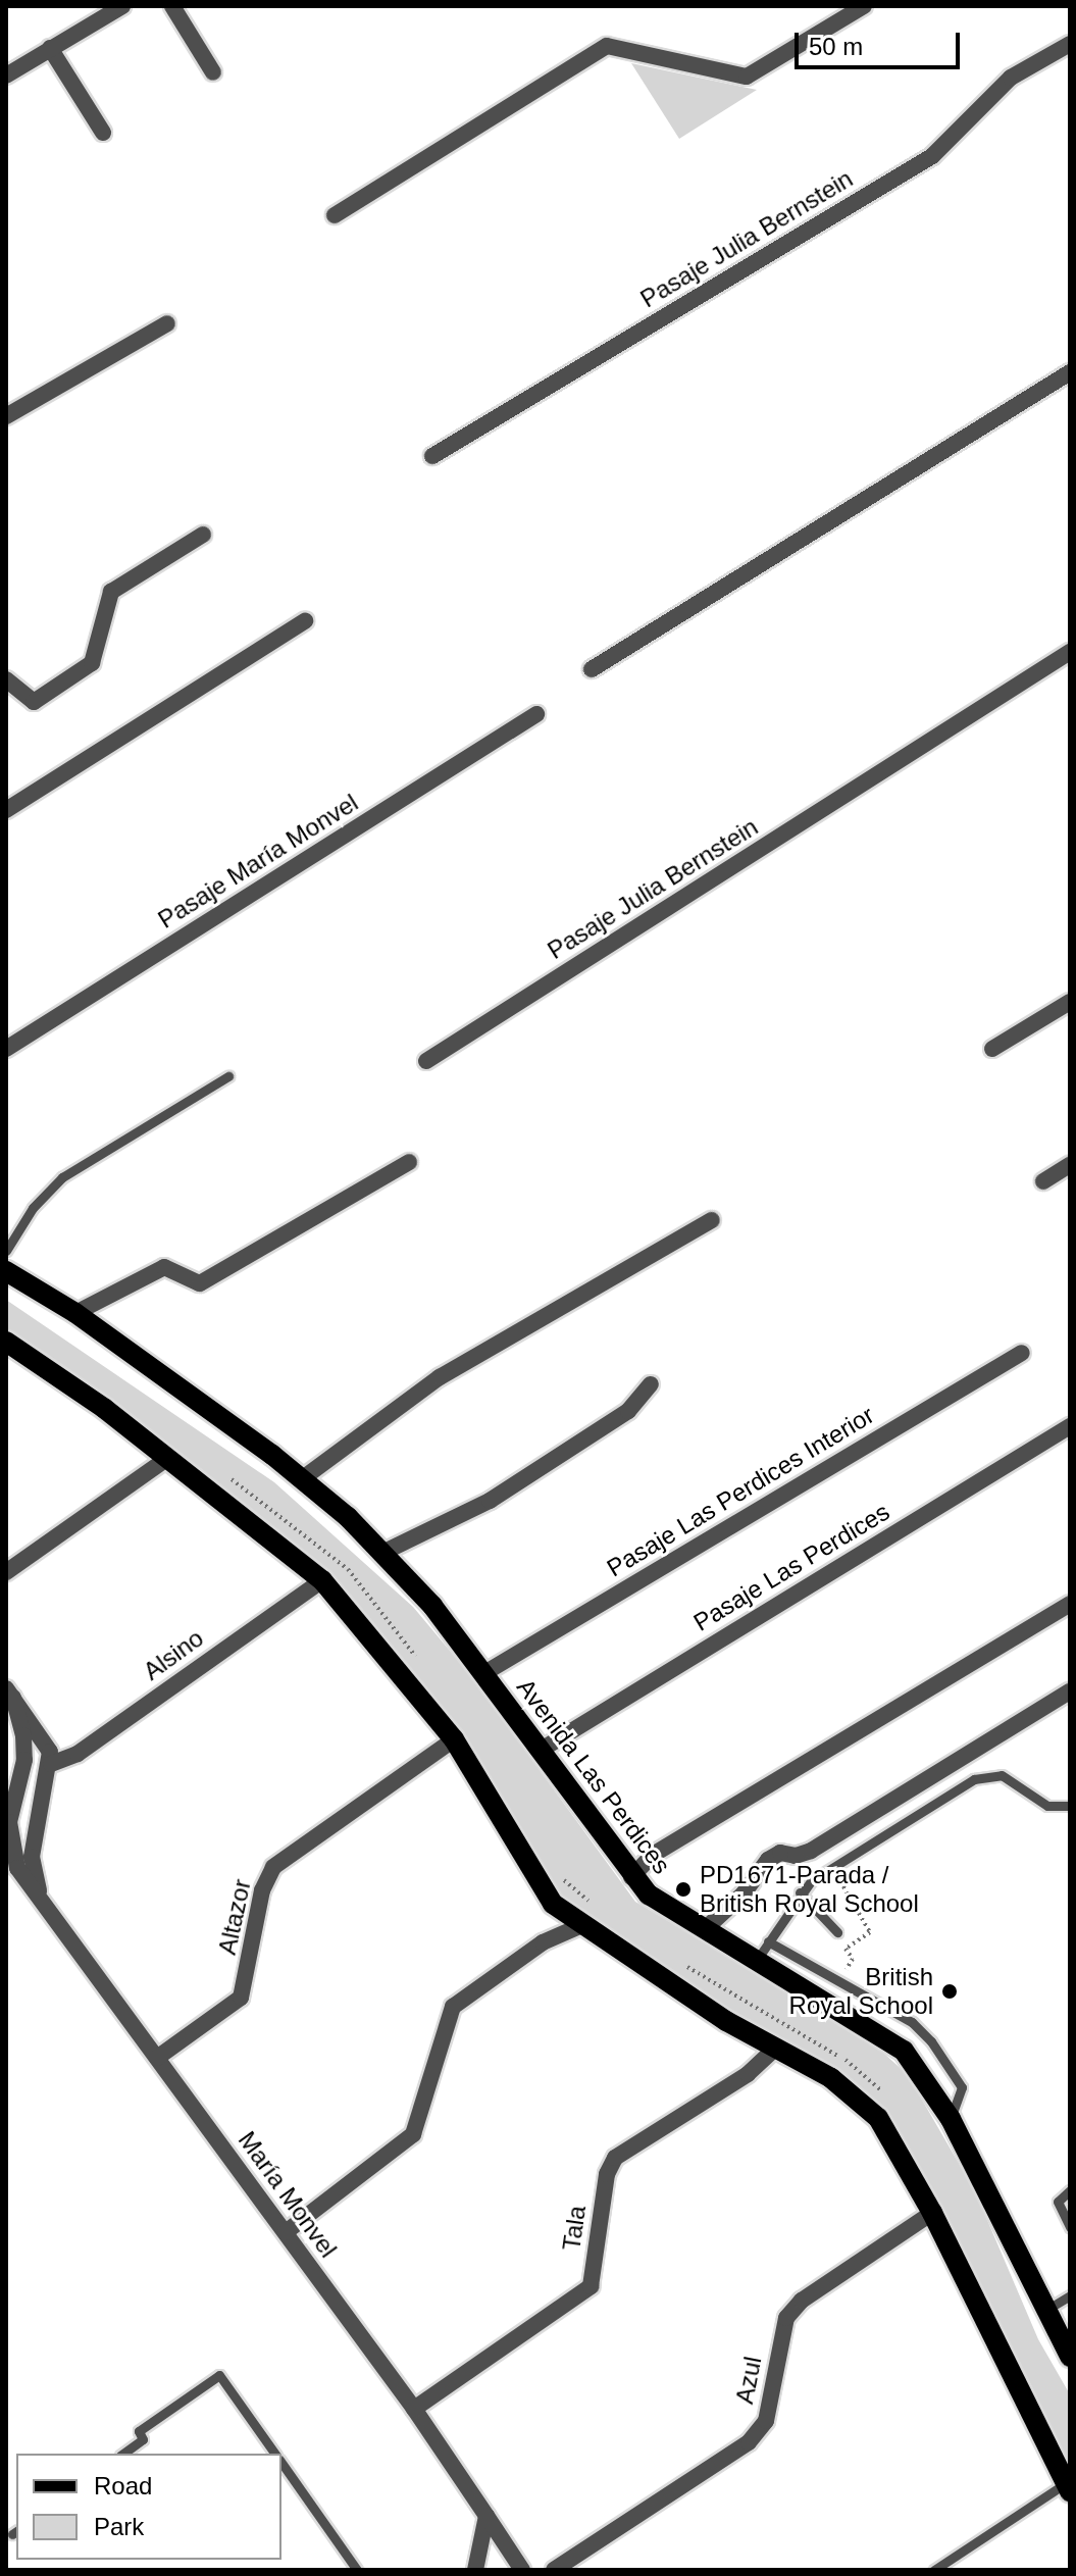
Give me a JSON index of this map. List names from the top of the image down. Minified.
{"streets":{"main road":["Avenida Las Perdices"],"street":["Pasaje Julia Bernstein","Pasaje María Monvel","Pasaje Las Perdices Interior","Pasaje Las Perdices","Alsino","Altazor","María Monvel","Tala","Azul"]},"crossings":[["Pasaje Las Perdices Interior","Avenida Las Perdices"],["Pasaje Las Perdices","Avenida Las Perdices"],["Alsino","María Monvel"],["Altazor","María Monvel"],["María Monvel","Tala"]],"places":["PD1671-Parada / British Royal School","British Royal School"],"legend":["Road","Park"],"scale_bar":"50 m"}
